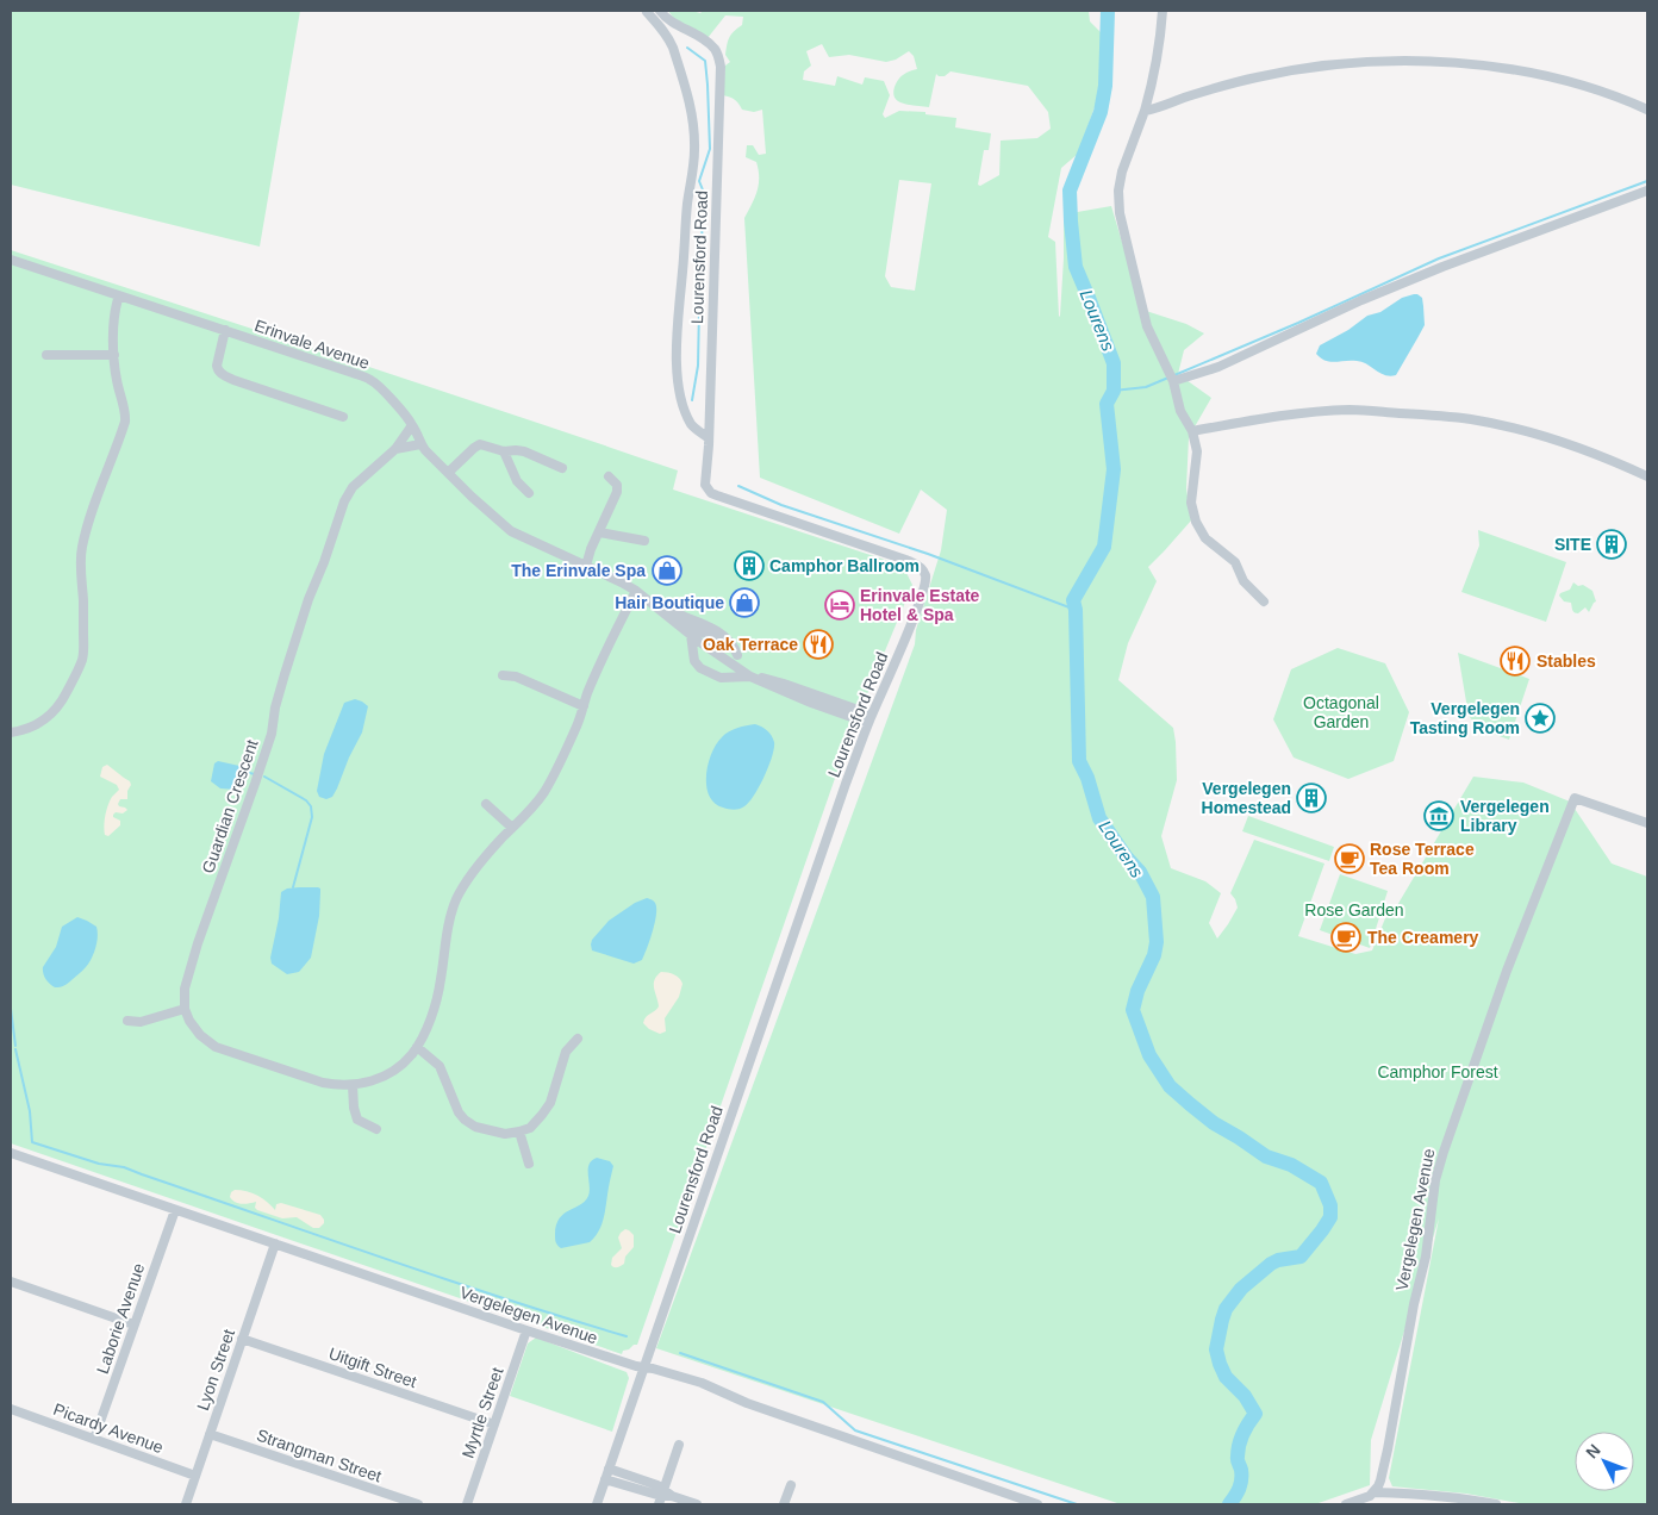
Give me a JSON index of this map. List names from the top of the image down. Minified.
{"streets":{"street":["Lourensford Road","Erinvale Avenue","Guardian Crescent","Vergelegen Avenue","Laborie Avenue","Uitgift Street","Lyon Street","Myrtle Street","Picardy Avenue","Strangman Street"]},"crossings":[["Lourensford Road","Erinvale Avenue"],["Lourensford Road","Vergelegen Avenue"],["Erinvale Avenue","Guardian Crescent"],["Vergelegen Avenue","Laborie Avenue"],["Vergelegen Avenue","Lyon Street"],["Vergelegen Avenue","Myrtle Street"],["Laborie Avenue","Picardy Avenue"],["Uitgift Street","Lyon Street"],["Uitgift Street","Myrtle Street"],["Lyon Street","Picardy Avenue"],["Lyon Street","Strangman Street"]],"water":["Lourens"],"parks":["Octagonal Garden","Rose Garden","Camphor Forest"],"places":{"building":["SITE","Camphor Ballroom","Vergelegen Homestead"],"shop":["The Erinvale Spa","Hair Boutique"],"hotel":["Erinvale Estate Hotel & Spa"],"restaurant":["Oak Terrace","Stables"],"place":["Vergelegen Tasting Room"],"museum":["Vergelegen Library"],"cafe":["Rose Terrace Tea Room","The Creamery"]},"north":"top left"}
